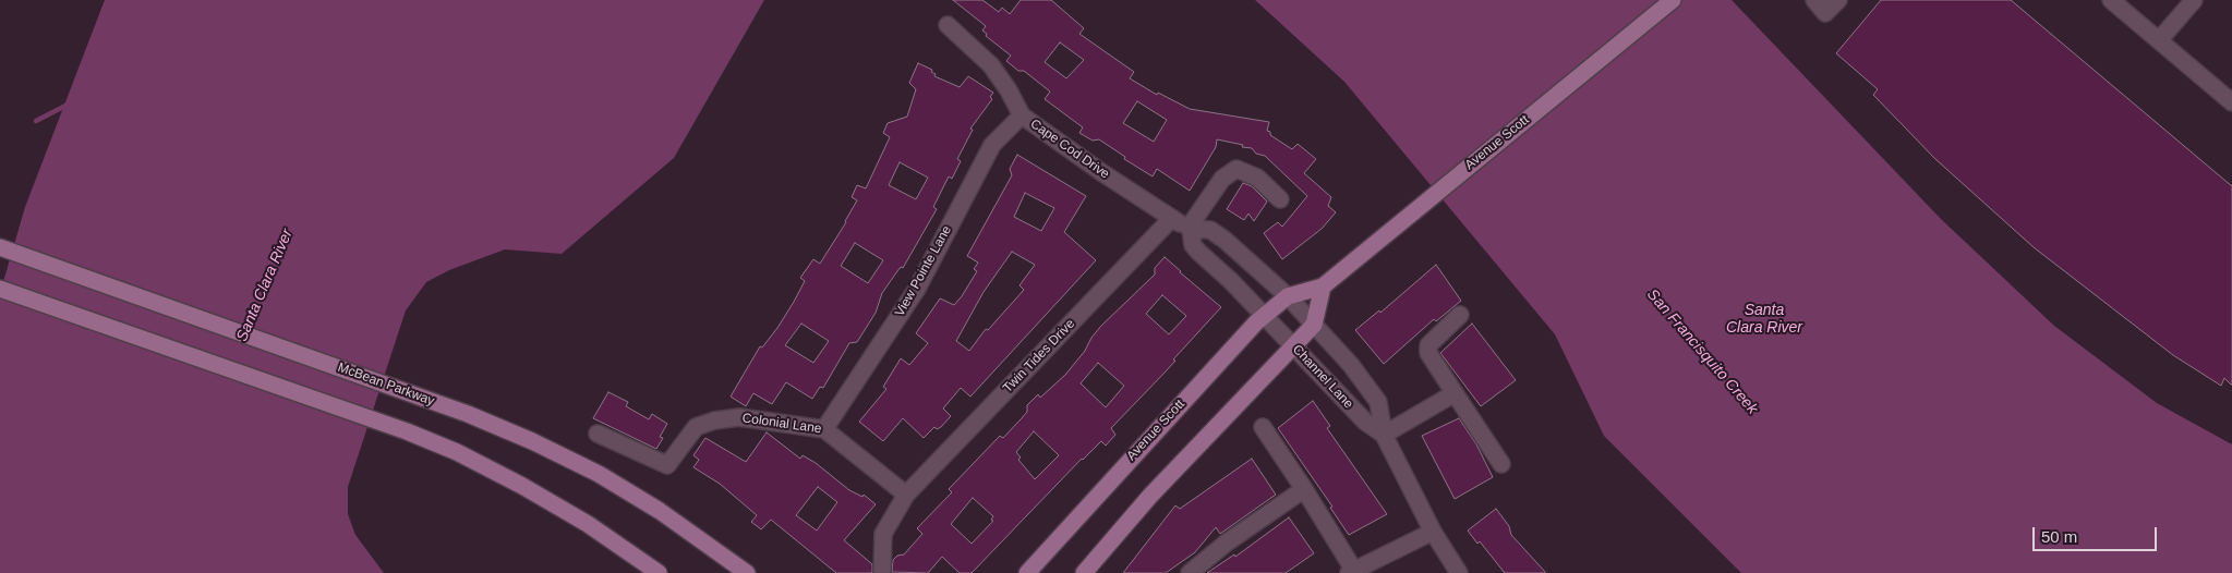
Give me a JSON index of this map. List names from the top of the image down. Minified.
{"streets":{"main road":["Avenue Scott","McBean Parkway"],"street":["Cape Cod Drive","View Pointe Lane","Twin Tides Drive","Channel Lane","Colonial Lane"]},"crossings":[["Avenue Scott","Cape Cod Drive"],["Avenue Scott","Channel Lane"],["Cape Cod Drive","View Pointe Lane"],["Cape Cod Drive","Twin Tides Drive"],["Cape Cod Drive","Channel Lane"],["View Pointe Lane","Colonial Lane"],["Twin Tides Drive","Colonial Lane"]],"water":["Santa Clara River","San Francisquito Creek"],"scale_bar":"50 m"}
